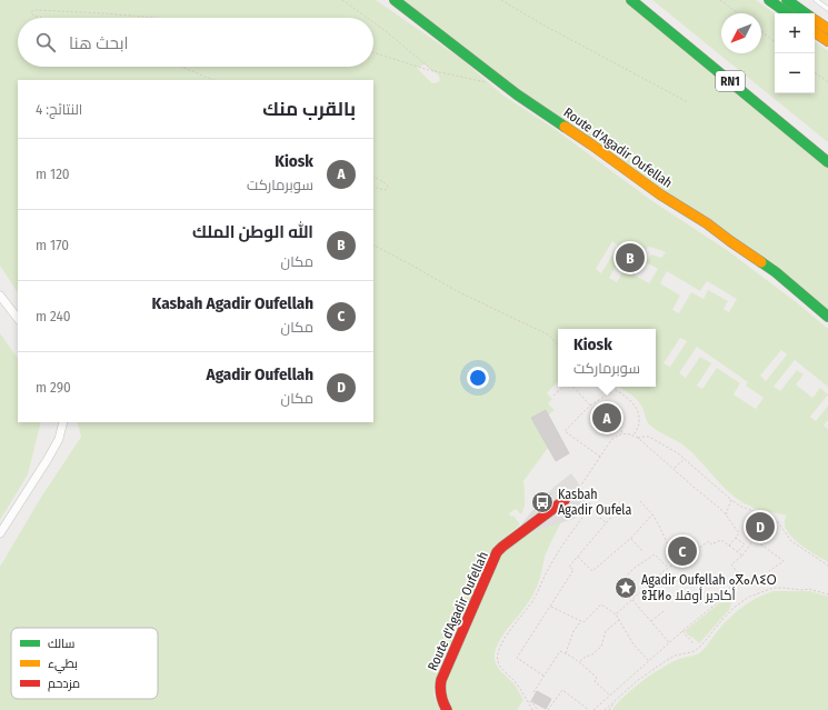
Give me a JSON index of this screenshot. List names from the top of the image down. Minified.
{"streets":{"main road":["RN1","Route d'Agadir Oufellah"]},"places":{"bus stop":["Kasbah Agadir Oufela"],"place":["Agadir Oufellah ⴰⴳⴰⴷⵉⵔ ⵓⴼⵍⴰ أكادير أوفلا"]},"legend":["سالك","بطيء","مزدحم"],"north":"bottom left","page":{"map_buttons":["+","−"],"search":"ابحث هنا","heading":["بالقرب منك","النتائج: 4"],"list":[{"mark":"A","name":"Kiosk","note":"سوبرماركت","value":"120 m"},{"mark":"B","name":"الله الوطن الملك","note":"مكان","value":"170 m"},{"mark":"C","name":"Kasbah Agadir Oufellah","note":"مكان","value":"240 m"},{"mark":"D","name":"Agadir Oufellah","note":"مكان","value":"290 m"}],"pins":["B","A","D","C"],"popup":["Kiosk","سوبرماركت"]}}
